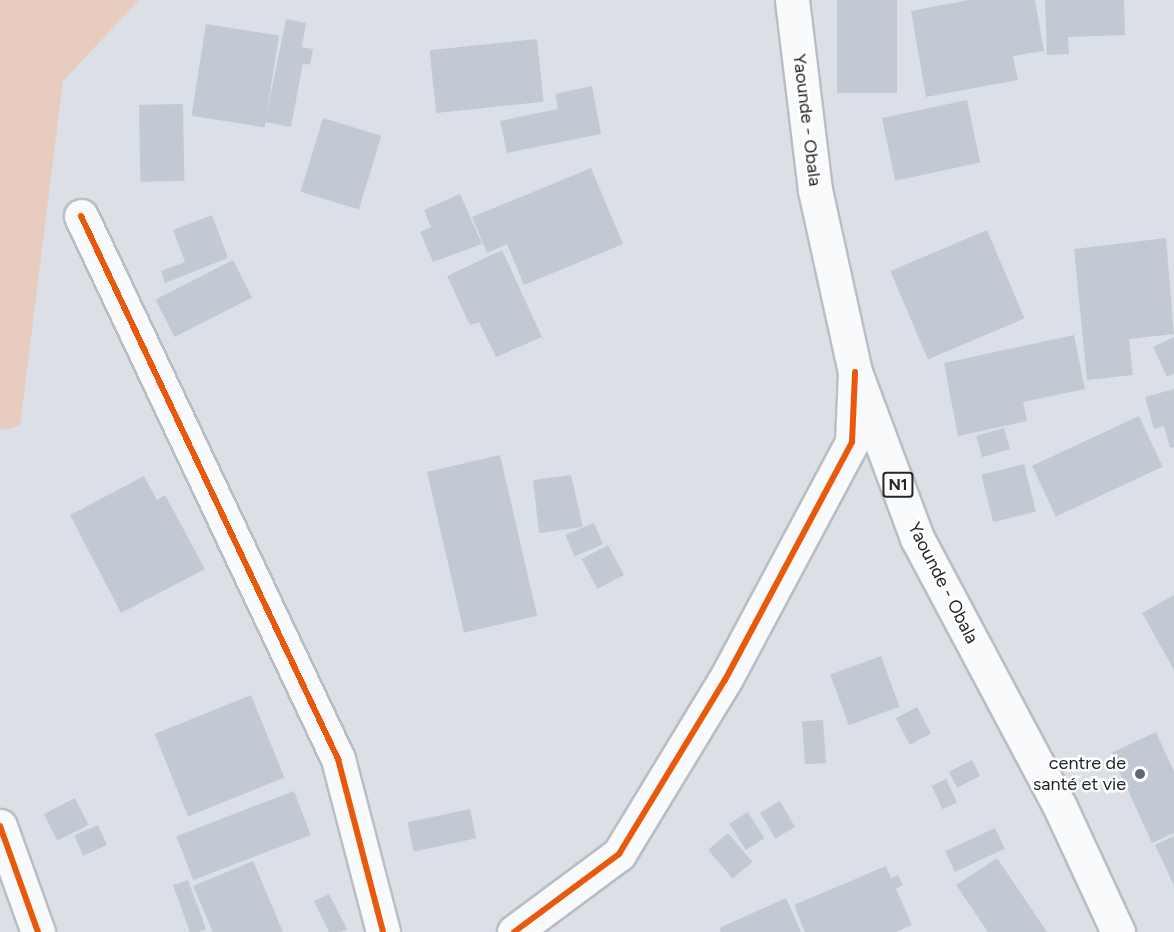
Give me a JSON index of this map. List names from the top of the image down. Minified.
{"streets":{"main road":["Yaounde - Obala","N1"]},"places":["centre de santé et vie"]}
